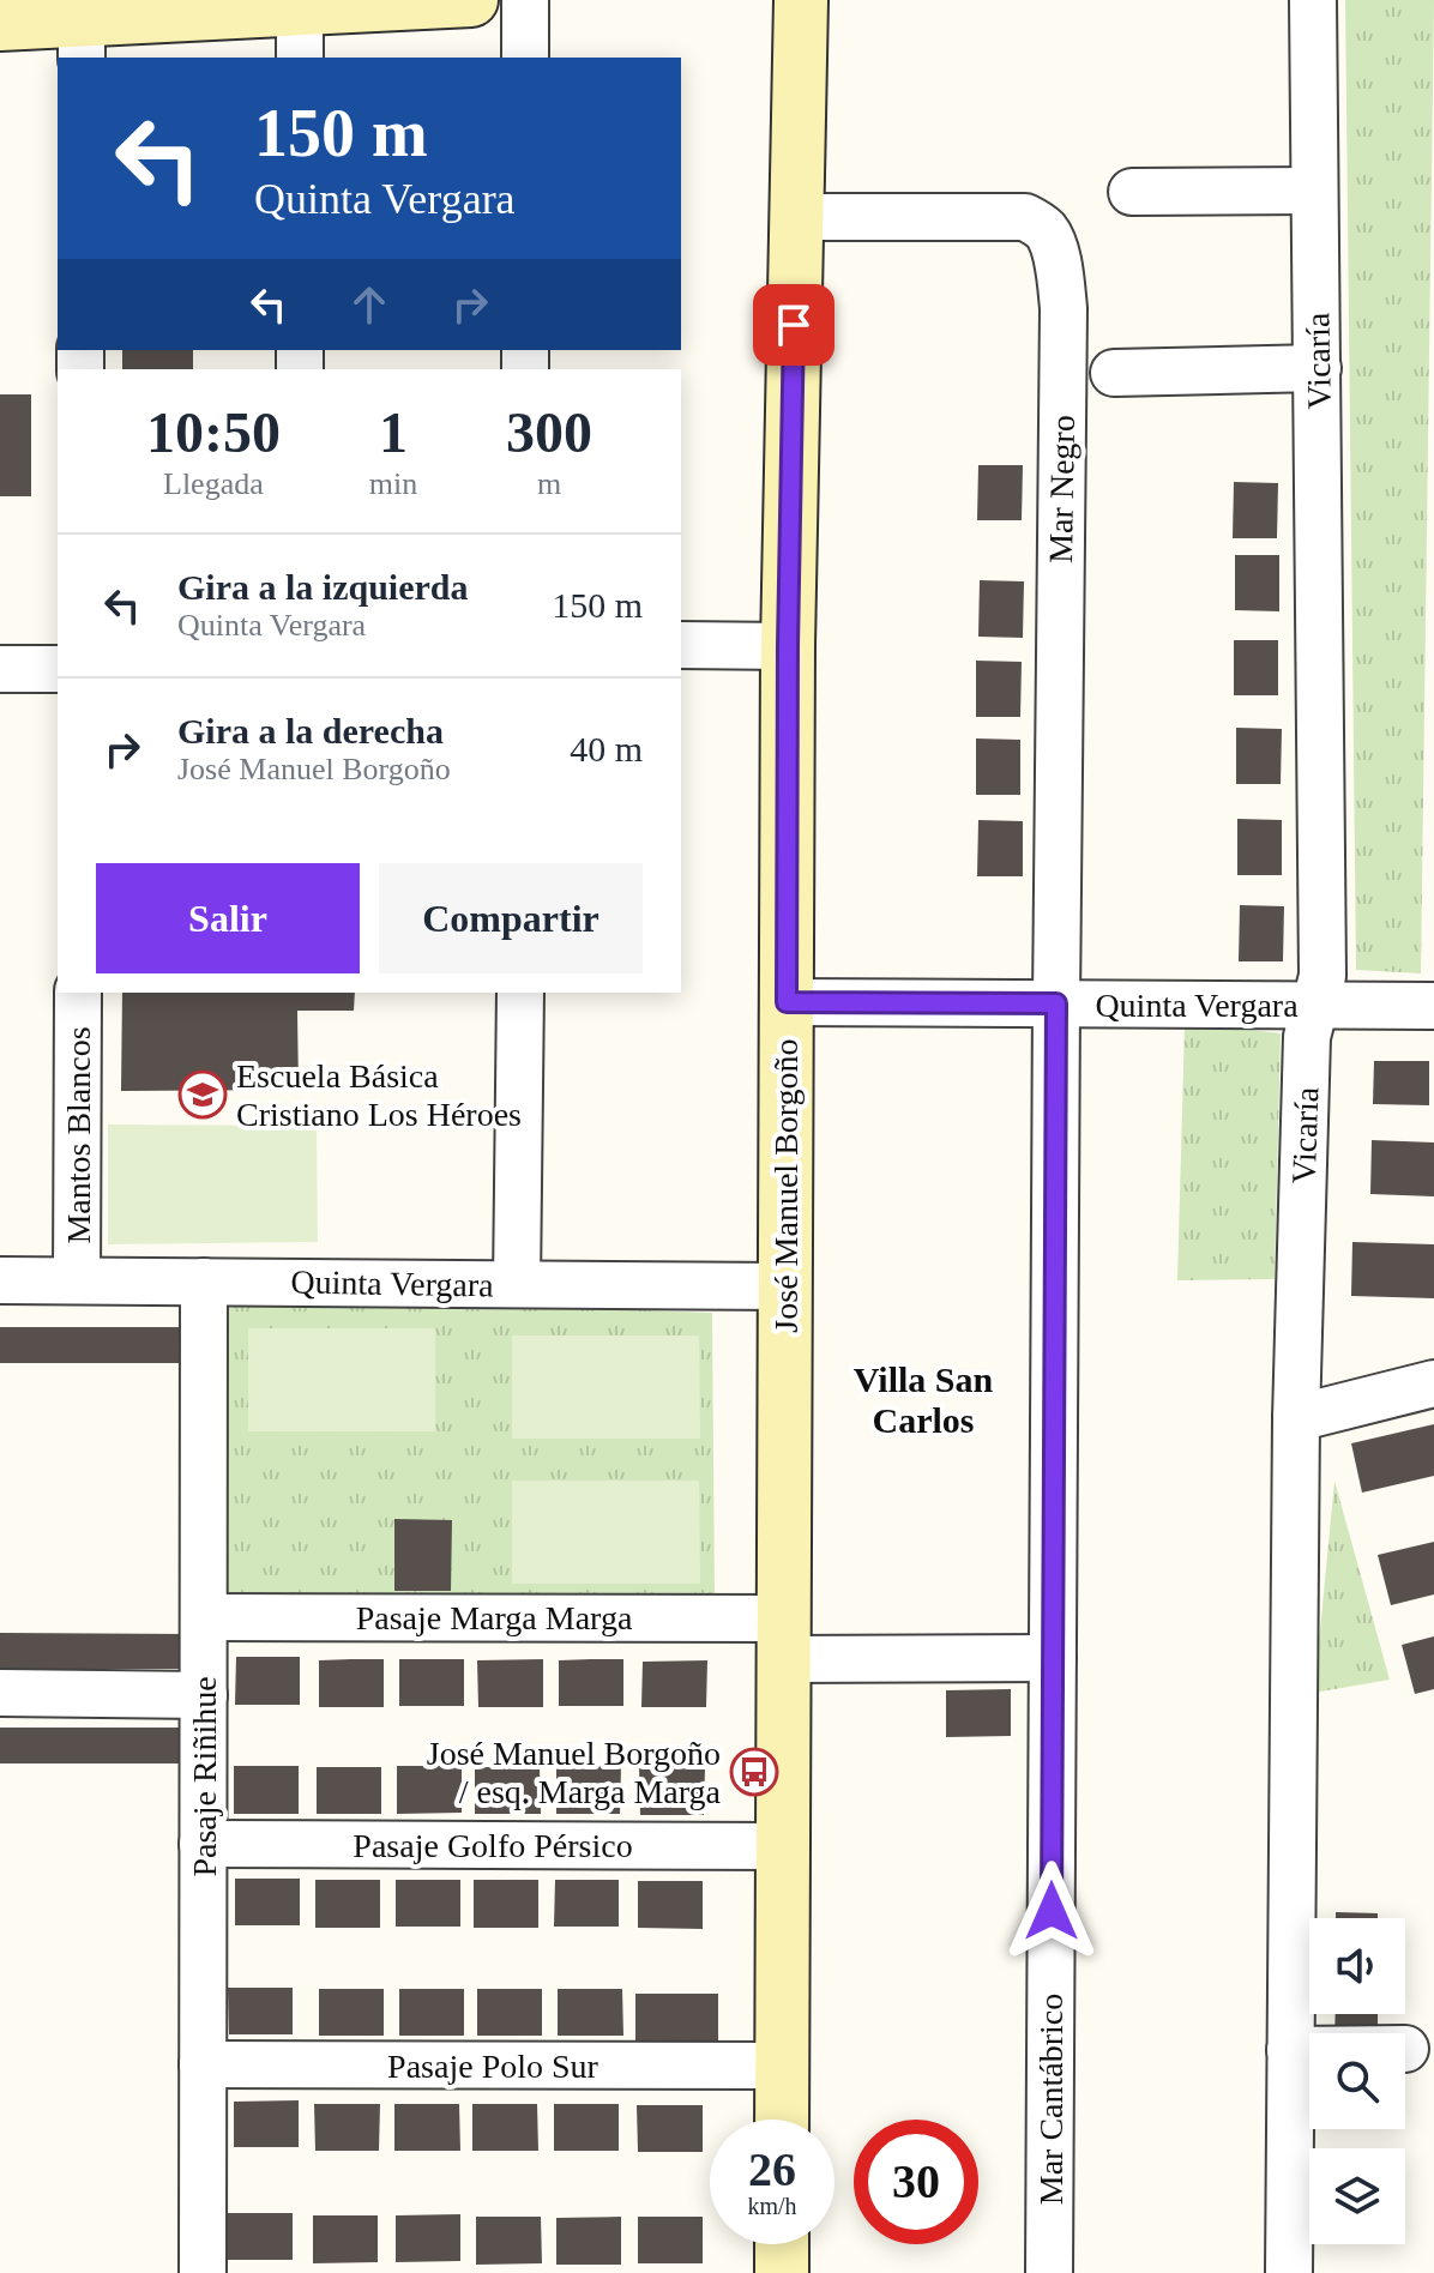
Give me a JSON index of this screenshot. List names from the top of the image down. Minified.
{"streets":{"street":["Vicaría","Mar Negro","Quinta Vergara","Mantos Blancos","José Manuel Borgoño","Pasaje Marga Marga","Pasaje Riñihue","Pasaje Golfo Pérsico","Pasaje Polo Sur","Mar Cantábrico"]},"crossings":[["Vicaría","Quinta Vergara"],["Mar Negro","Quinta Vergara"],["Mar Negro","José Manuel Borgoño"],["Mar Negro","Mar Cantábrico"],["Quinta Vergara","Mantos Blancos"],["Quinta Vergara","José Manuel Borgoño"],["Quinta Vergara","Pasaje Riñihue"],["Quinta Vergara","Mar Cantábrico"],["José Manuel Borgoño","Pasaje Marga Marga"],["José Manuel Borgoño","Pasaje Golfo Pérsico"],["José Manuel Borgoño","Pasaje Polo Sur"],["Pasaje Marga Marga","Pasaje Riñihue"],["Pasaje Marga Marga","Mar Cantábrico"],["Pasaje Riñihue","Pasaje Golfo Pérsico"],["Pasaje Riñihue","Pasaje Polo Sur"]],"districts":["Villa San Carlos"],"places":{"school or university":["Escuela Básica Cristiano Los Héroes"],"bus stop":["José Manuel Borgoño / esq. Marga Marga"]},"page":{"turn":["150 m","Quinta Vergara"],"eta":["10:50","Llegada","1","min","300","m"],"list":[{"name":"Gira a la izquierda","note":"Quinta Vergara","value":"150 m"},{"name":"Gira a la derecha","note":"José Manuel Borgoño","value":"40 m"}],"buttons":["Salir","Compartir"],"speed":"26 km/h","limit":"30"}}
